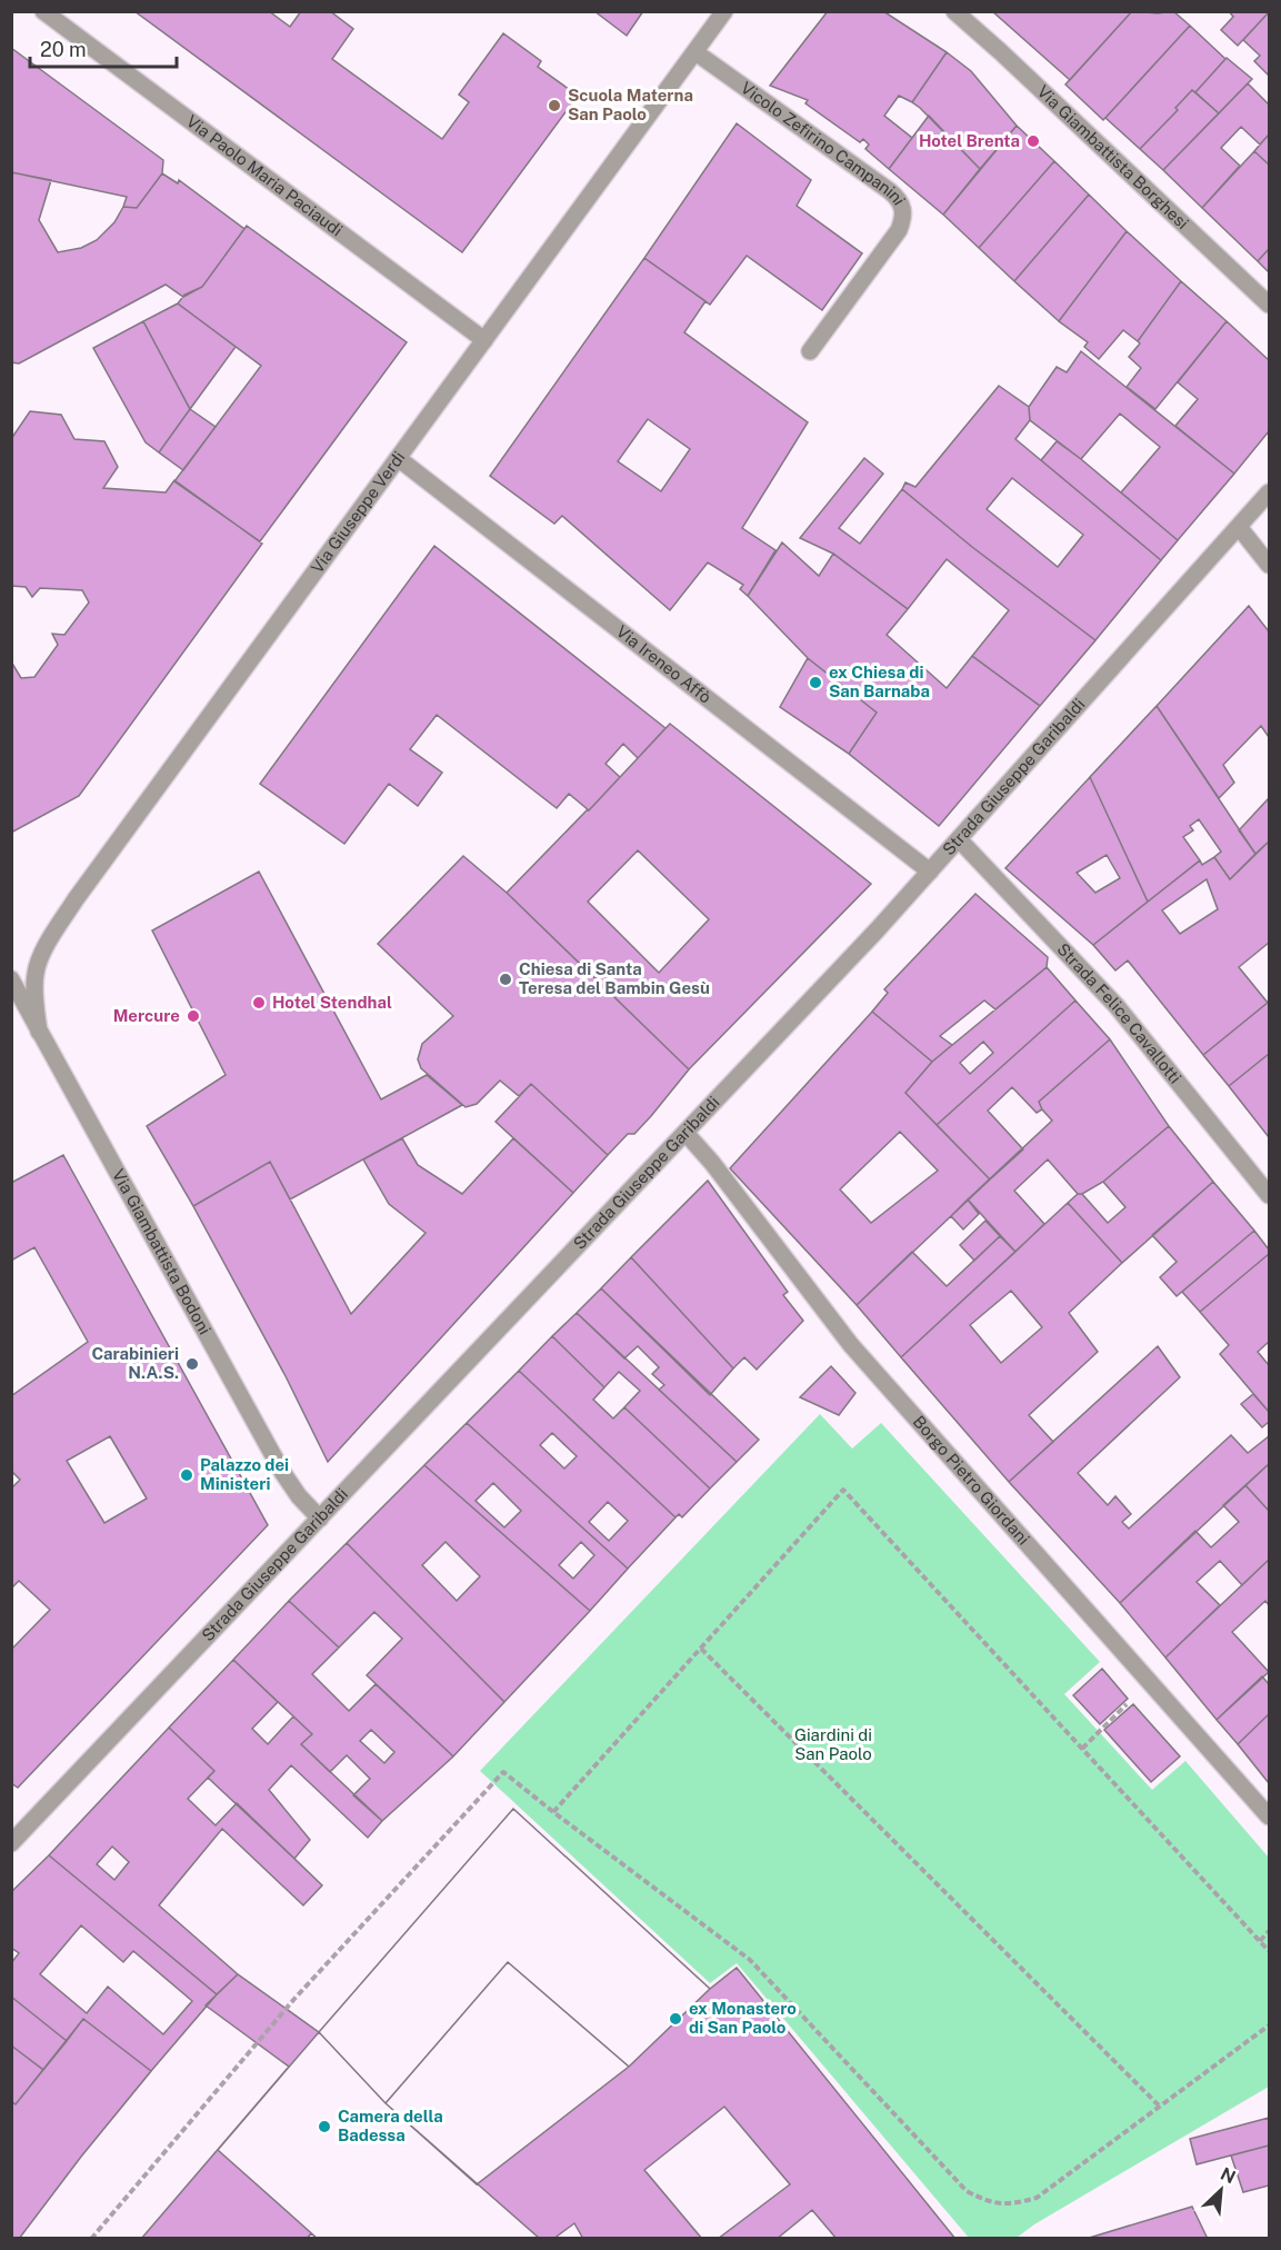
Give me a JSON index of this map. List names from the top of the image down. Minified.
{"streets":{"street":["Vicolo Zefirino Campanini","Via Giambattista Borghesi","Via Paolo Maria Paciaudi","Via Giuseppe Verdi","Via Ireneo Affò","Strada Giuseppe Garibaldi","Strada Felice Cavallotti","Via Giambattista Bodoni","Borgo Pietro Giordani"]},"crossings":[["Vicolo Zefirino Campanini","Via Giuseppe Verdi"],["Via Paolo Maria Paciaudi","Via Giuseppe Verdi"],["Via Giuseppe Verdi","Via Ireneo Affò"],["Via Giuseppe Verdi","Via Giambattista Bodoni"],["Via Ireneo Affò","Strada Giuseppe Garibaldi"],["Strada Giuseppe Garibaldi","Strada Felice Cavallotti"],["Strada Giuseppe Garibaldi","Via Giambattista Bodoni"],["Strada Giuseppe Garibaldi","Borgo Pietro Giordani"]],"parks":["Giardini di San Paolo"],"places":["Scuola Materna San Paolo","Hotel Brenta","ex Chiesa di San Barnaba","Chiesa di Santa Teresa del Bambin Gesù","Hotel Stendhal","Mercure","Carabinieri N.A.S.","Palazzo dei Ministeri","ex Monastero di San Paolo","Camera della Badessa"],"scale_bar":"20 m","north":"top right"}
